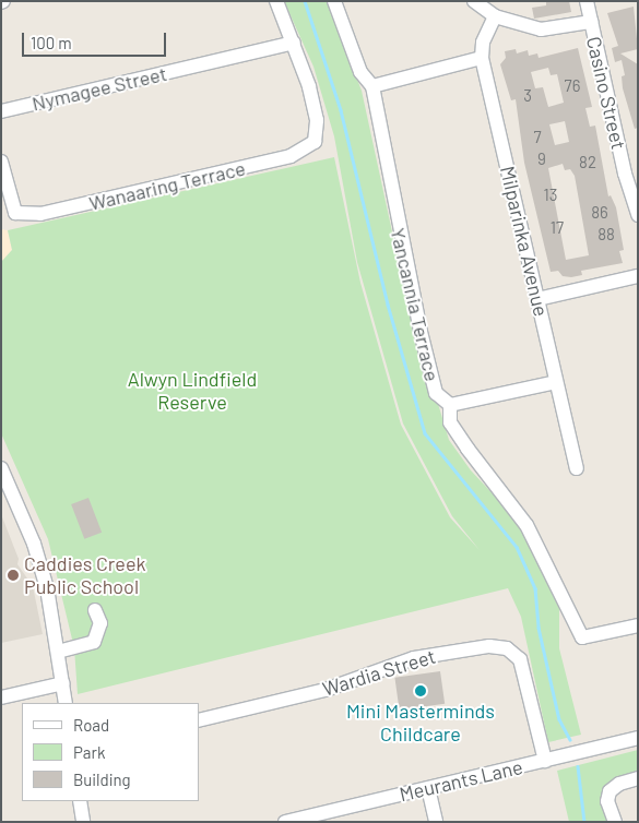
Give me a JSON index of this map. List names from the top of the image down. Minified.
{"streets":{"street":["Nymagee Street","Casino Street","Wanaaring Terrace","Milparinka Avenue","Yancannia Terrace","Wardia Street","Meurants Lane"]},"crossings":[["Nymagee Street","Wanaaring Terrace"],["Wardia Street","Meurants Lane"]],"parks":["Alwyn Lindfield Reserve"],"places":["Caddies Creek Public School","Mini Masterminds Childcare"],"house_numbers":["76","3","7","9","82","13","86","17","88"],"legend":["Road","Park","Building"],"scale_bar":"100 m"}
